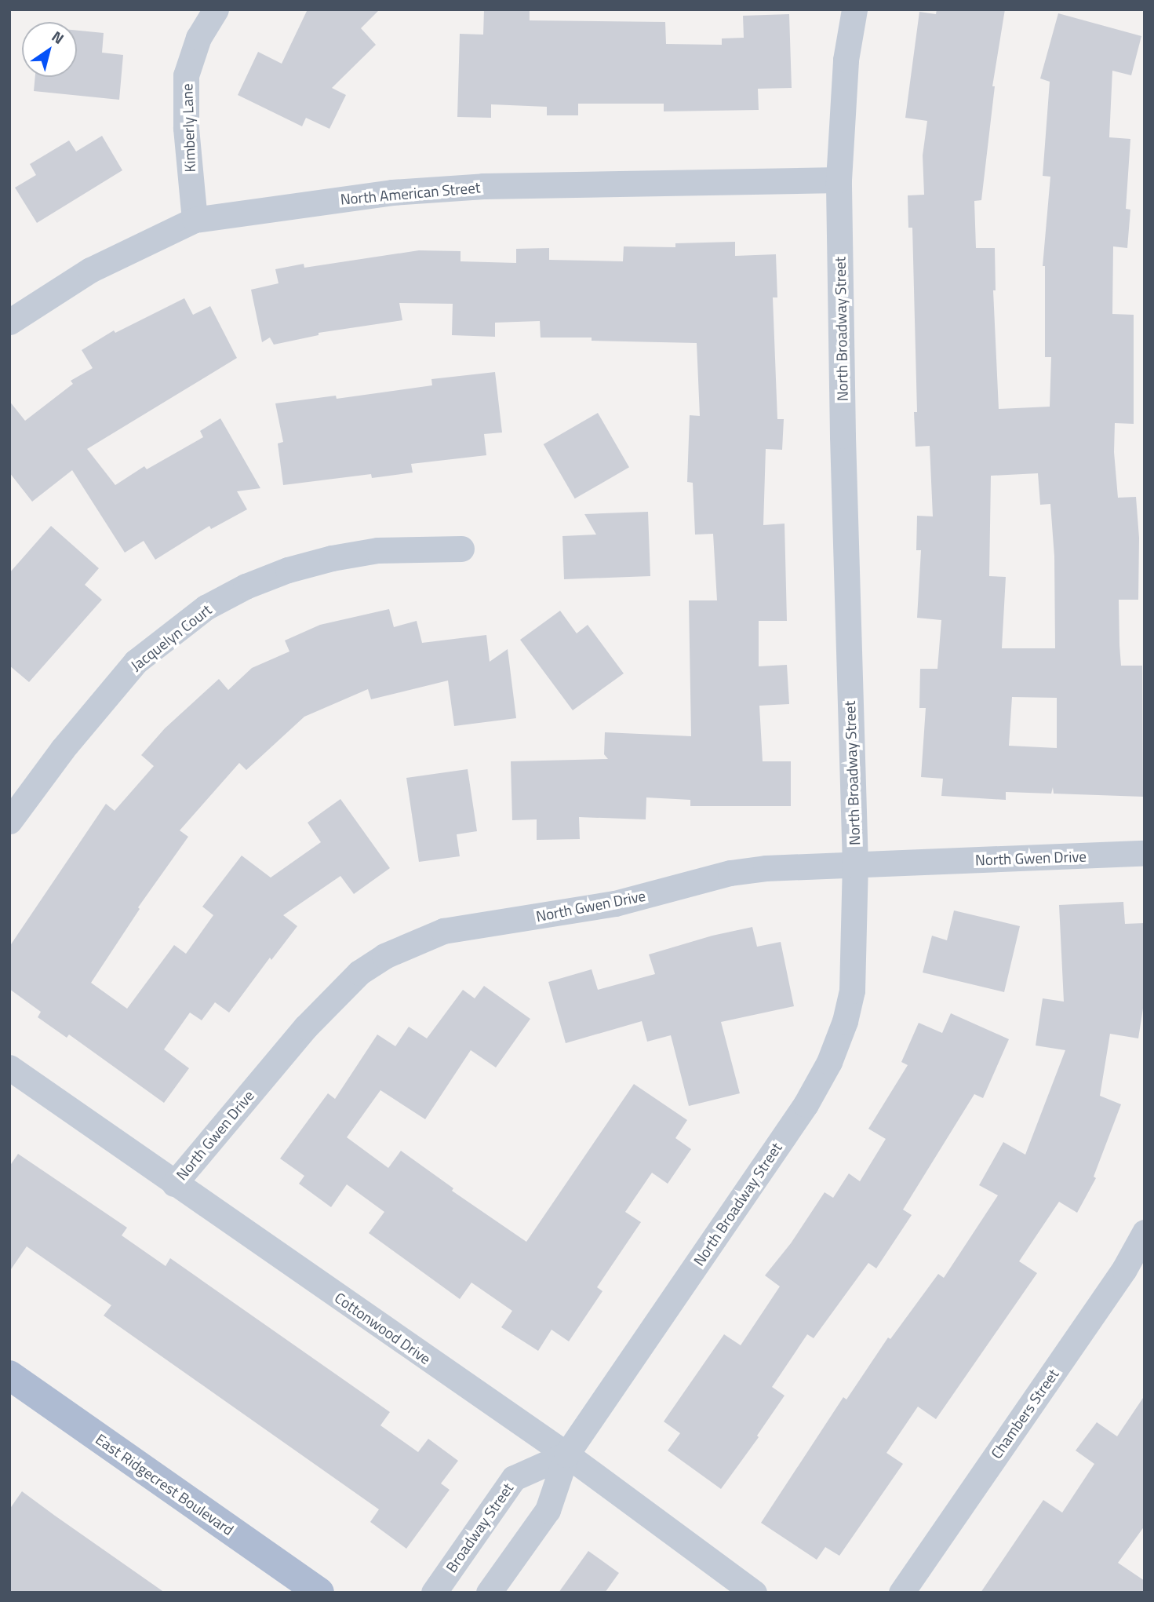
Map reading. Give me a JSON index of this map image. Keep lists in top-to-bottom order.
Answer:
{
  "streets": {
    "main road": ["East Ridgecrest Boulevard"],
    "street": [
      "Kimberly Lane",
      "North American Street",
      "North Broadway Street",
      "Jacquelyn Court",
      "North Gwen Drive",
      "Cottonwood Drive",
      "Chambers Street",
      "Broadway Street"
    ]
  },
  "crossings": [
    ["Kimberly Lane", "North American Street"],
    ["North American Street", "North Broadway Street"],
    ["North Broadway Street", "North Gwen Drive"],
    ["North Broadway Street", "Cottonwood Drive"],
    ["North Broadway Street", "Broadway Street"],
    ["North Gwen Drive", "Cottonwood Drive"],
    ["Cottonwood Drive", "Broadway Street"]
  ],
  "north": "top right"
}
